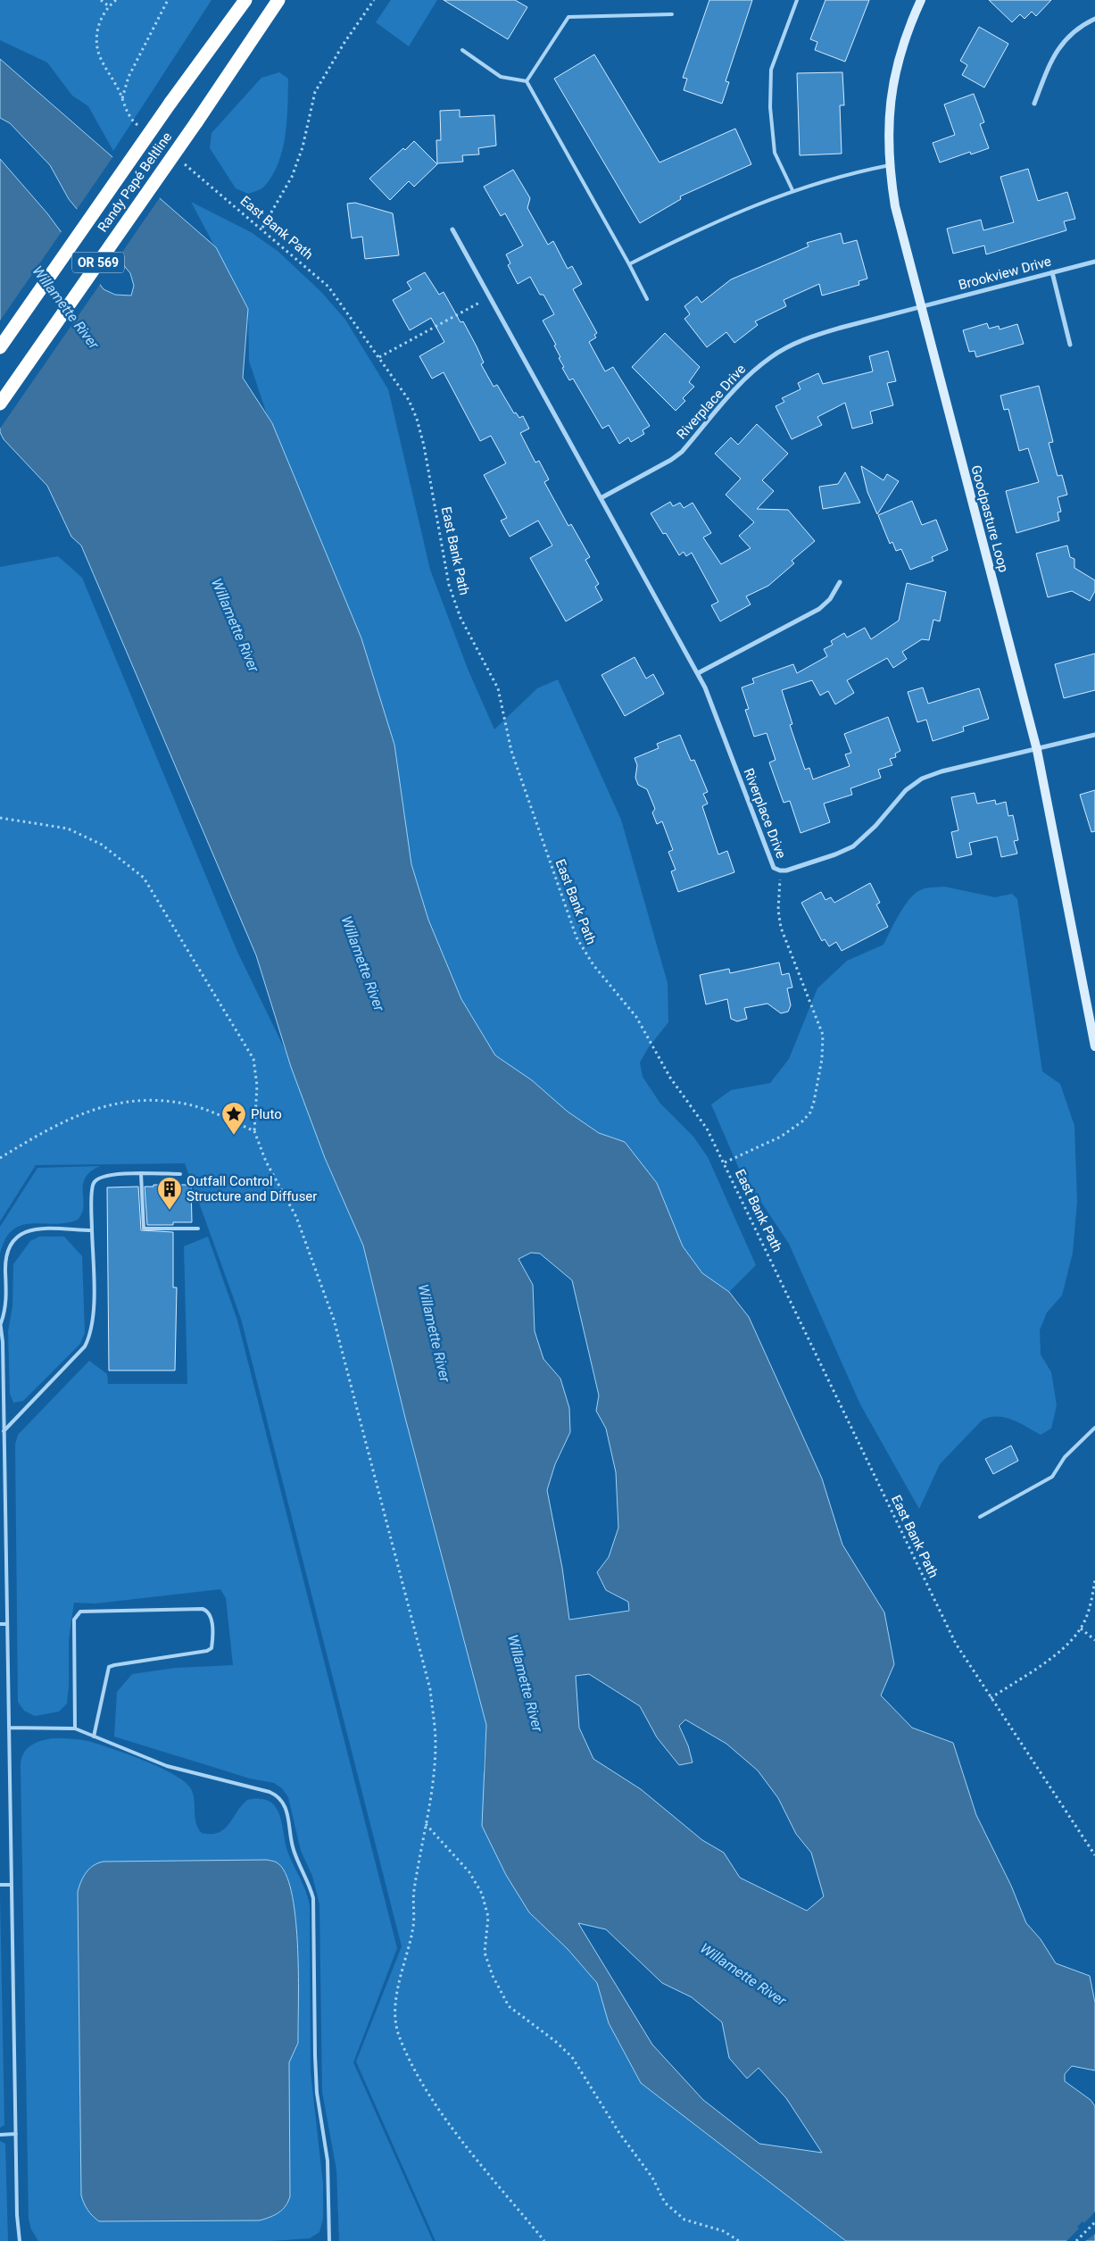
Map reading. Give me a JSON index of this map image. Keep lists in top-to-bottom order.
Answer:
{
  "streets": {
    "highway": ["Randy Papé Beltline", "OR 569"],
    "street": ["Brookview Drive", "Riverplace Drive", "Goodpasture Loop"],
    "path": ["East Bank Path"]
  },
  "crossings": [
    ["Brookview Drive", "Riverplace Drive"],
    ["Brookview Drive", "Goodpasture Loop"],
    ["Riverplace Drive", "Goodpasture Loop"]
  ],
  "water": ["Willamette River"],
  "places": {
    "place": ["Pluto"],
    "building": ["Outfall Control Structure and Diffuser"]
  }
}
